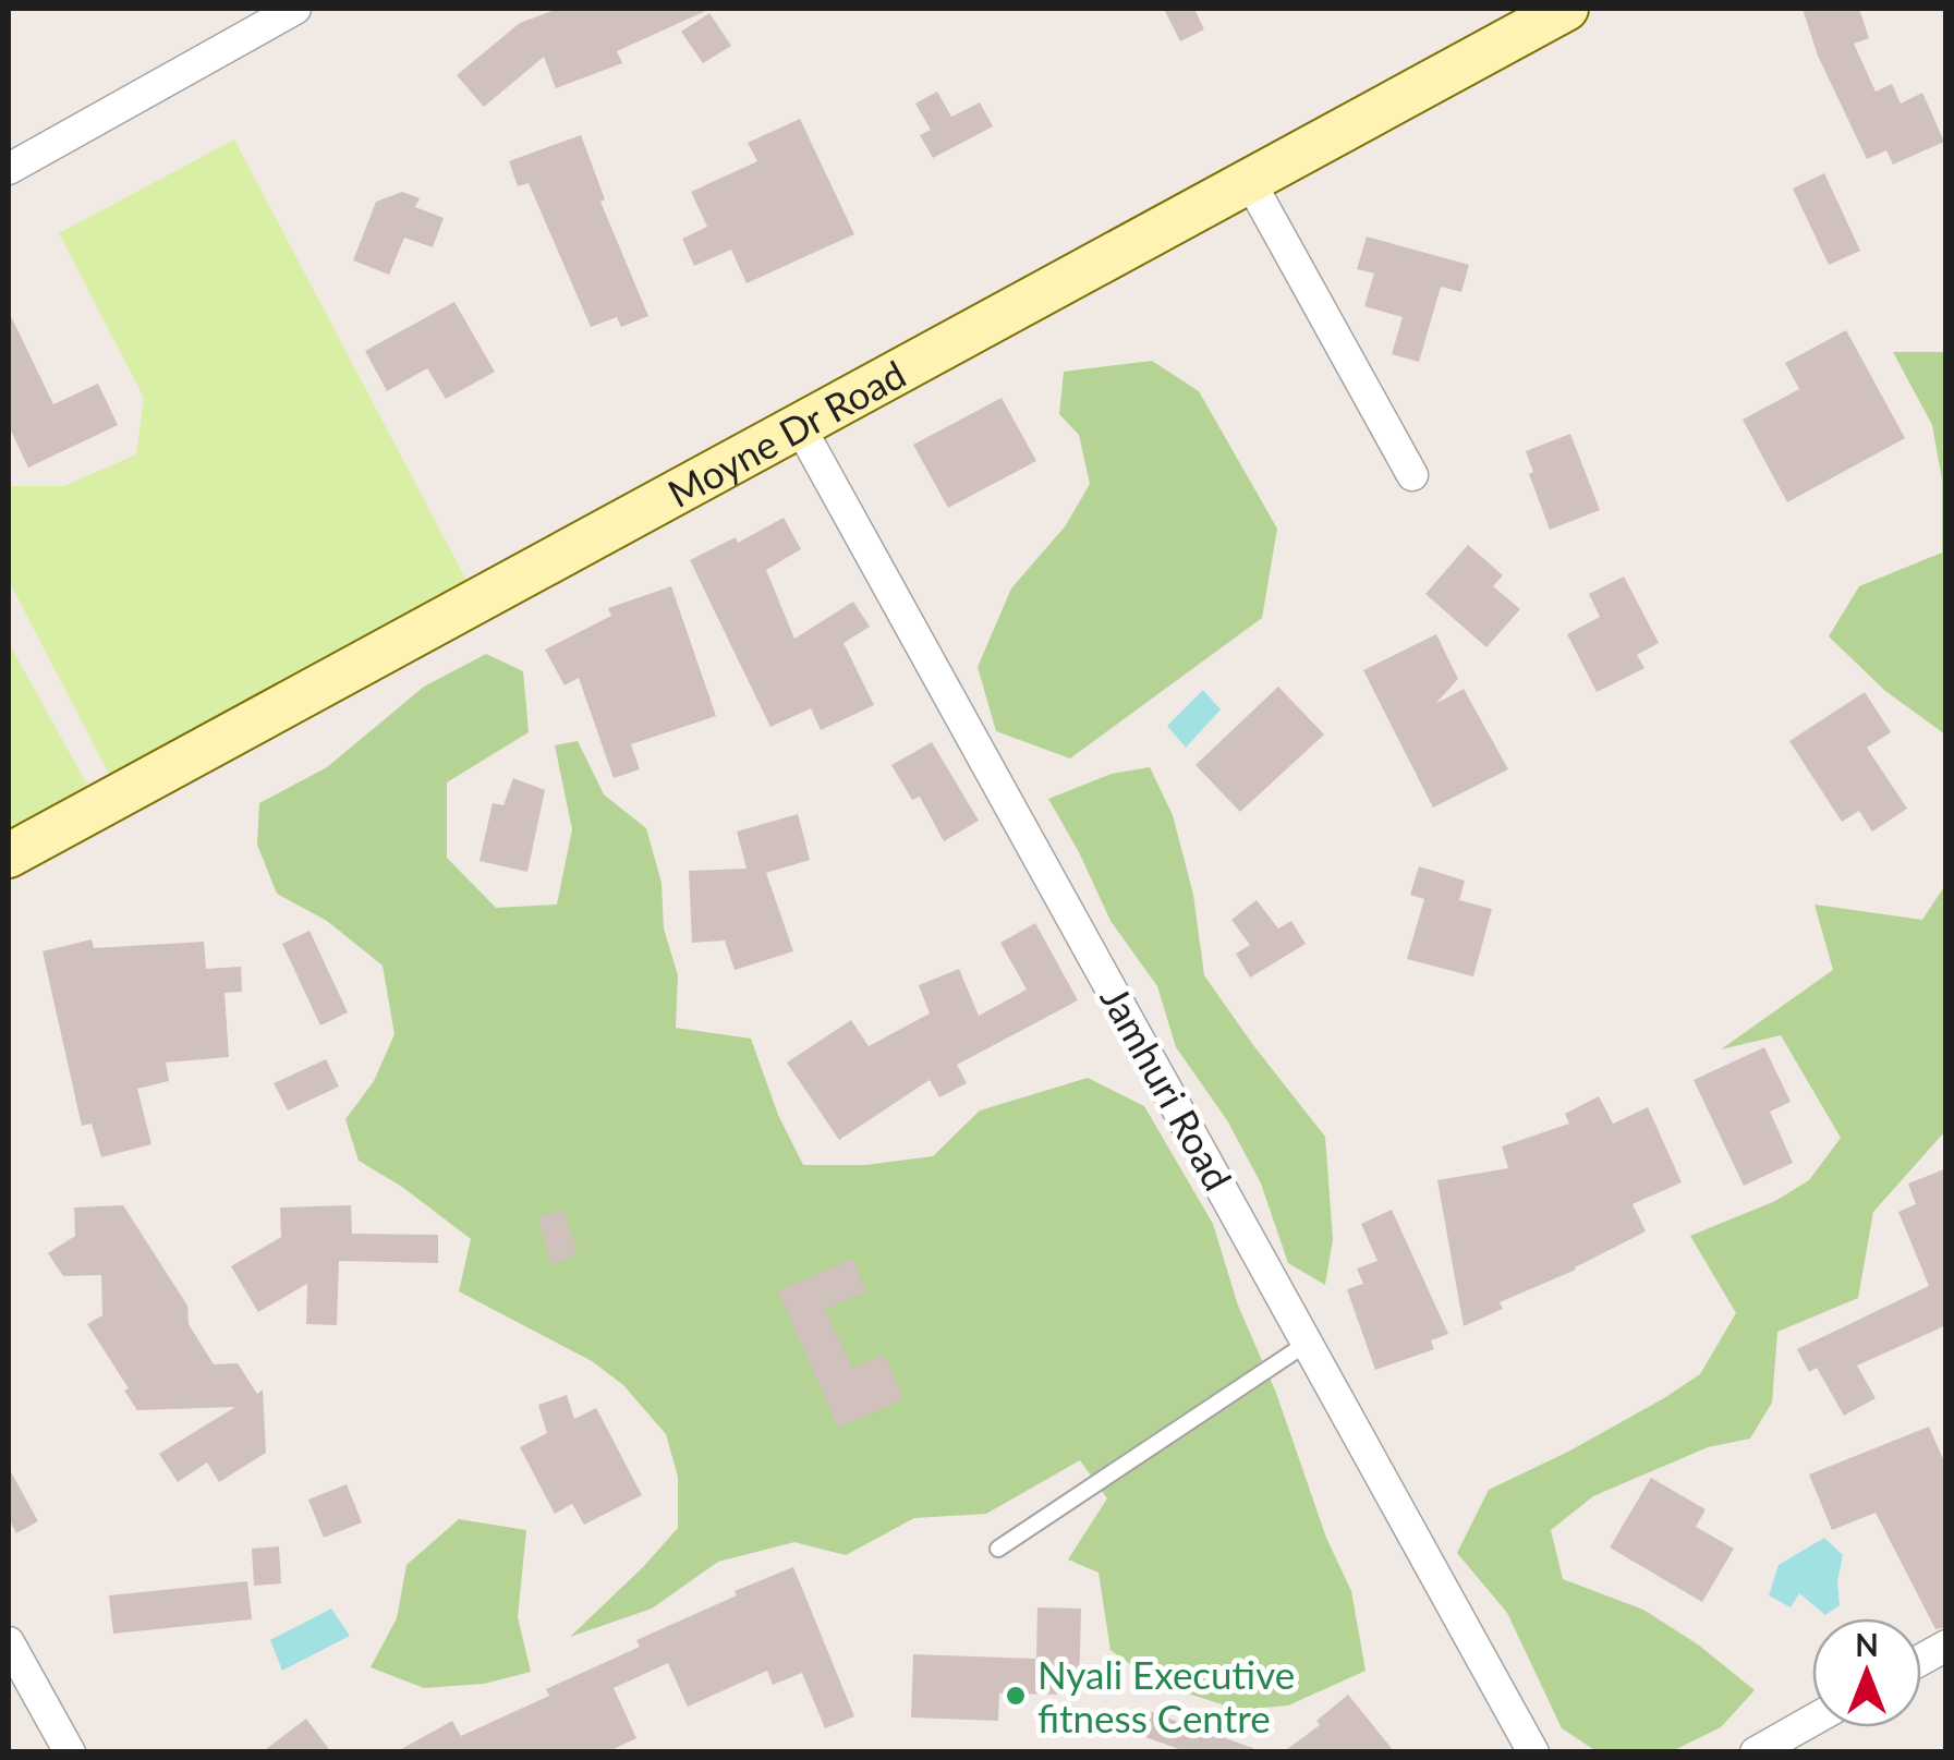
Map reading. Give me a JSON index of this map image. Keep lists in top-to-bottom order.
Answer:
{
  "streets": {
    "main road": ["Moyne Dr Road"],
    "street": ["Jamhuri Road"]
  },
  "crossings": [
    ["Moyne Dr Road", "Jamhuri Road"]
  ],
  "places": ["Nyali Executive fitness Centre"],
  "north": "top"
}
